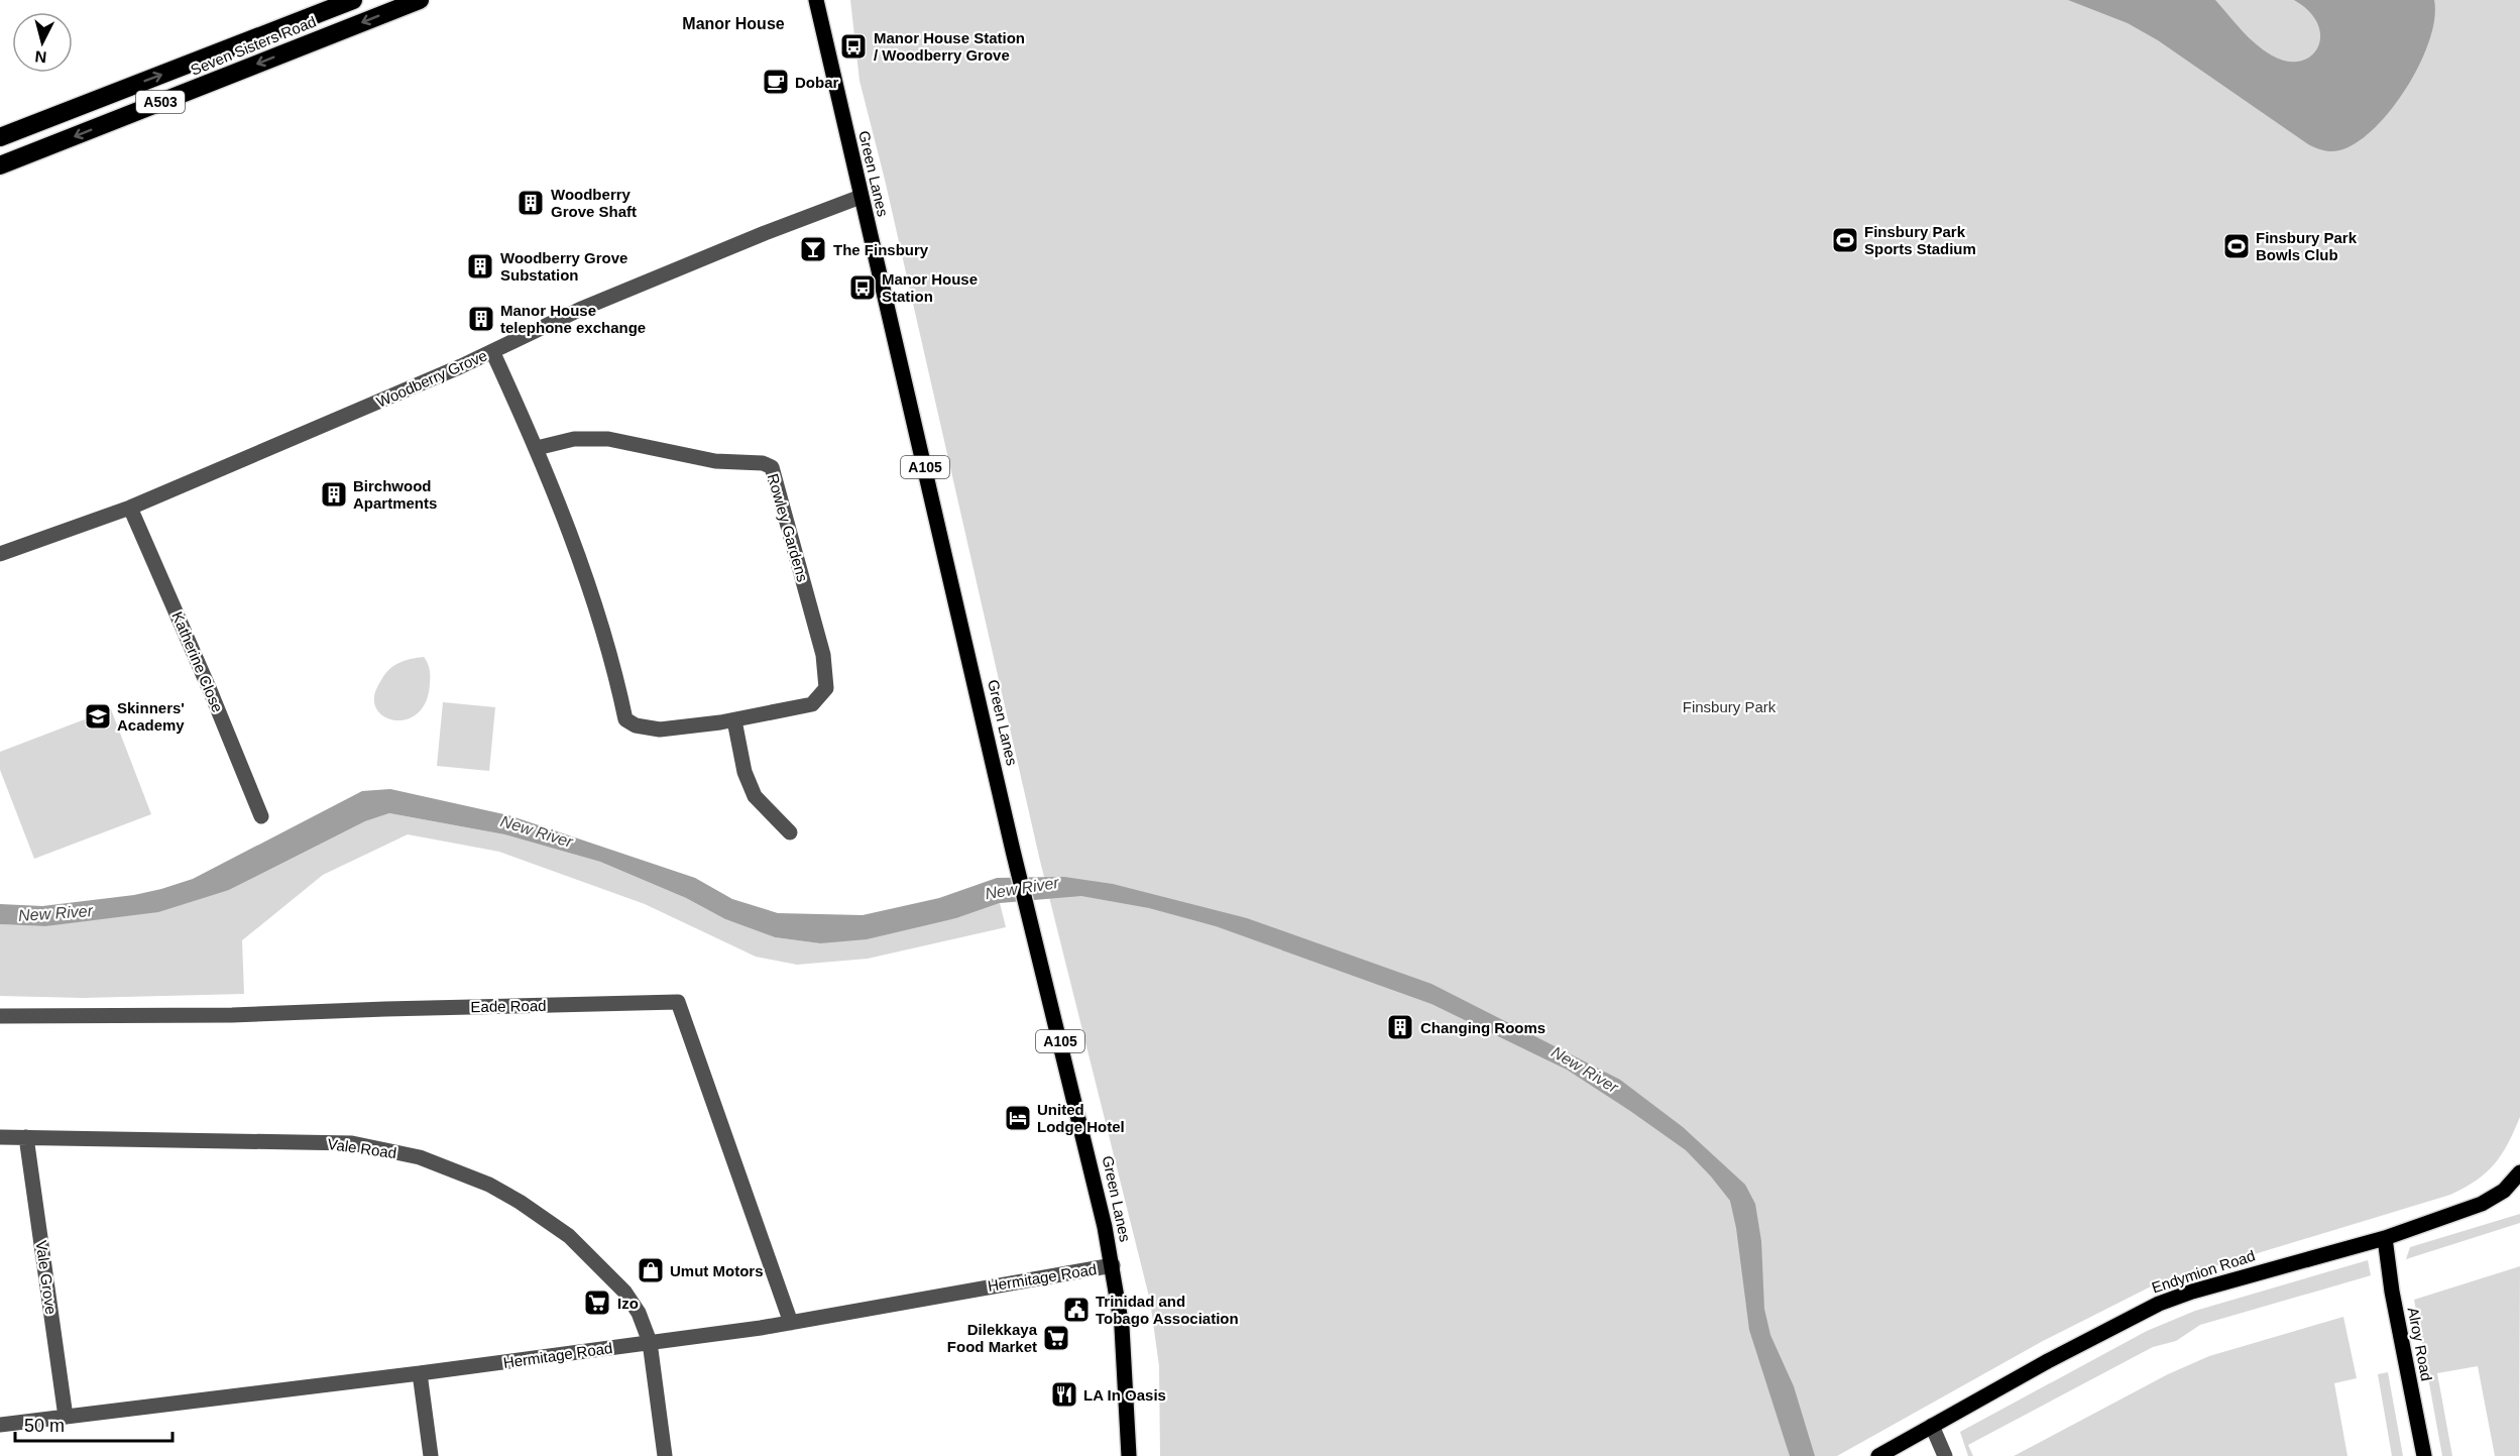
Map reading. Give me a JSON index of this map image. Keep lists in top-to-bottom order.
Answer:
{
  "streets": {
    "highway": ["Seven Sisters Road", "A503"],
    "main road": [
      "Green Lanes",
      "A105",
      "Endymion Road",
      "Alroy Road"
    ],
    "street": [
      "Woodberry Grove",
      "Rowley Gardens",
      "Katherine Close",
      "Eade Road",
      "Vale Road",
      "Vale Grove",
      "Hermitage Road"
    ]
  },
  "crossings": [
    ["Green Lanes", "Woodberry Grove"],
    ["Green Lanes", "Hermitage Road"],
    ["Woodberry Grove", "Rowley Gardens"],
    ["Woodberry Grove", "Katherine Close"],
    ["Eade Road", "Hermitage Road"],
    ["Vale Road", "Vale Grove"],
    ["Vale Road", "Hermitage Road"],
    ["Endymion Road", "Alroy Road"],
    ["Vale Grove", "Hermitage Road"]
  ],
  "districts": ["Manor House"],
  "water": ["New River"],
  "parks": ["Finsbury Park"],
  "places": {
    "bus stop": ["Manor House Station / Woodberry Grove", "Manor House Station"],
    "cafe": ["Dobar"],
    "building": [
      "Woodberry Grove Shaft",
      "Woodberry Grove Substation",
      "Manor House telephone exchange",
      "Birchwood Apartments",
      "Changing Rooms"
    ],
    "sports": ["Finsbury Park Sports Stadium", "Finsbury Park Bowls Club"],
    "bar": ["The Finsbury"],
    "school or university": ["Skinners' Academy"],
    "hotel": ["United Lodge Hotel"],
    "shop": ["Umut Motors"],
    "supermarket": ["Izo", "Dilekkaya Food Market"],
    "public building": ["Trinidad and Tobago Association"],
    "restaurant": ["LA In Oasis"]
  },
  "scale_bar": "50 m",
  "north": "bottom"
}
